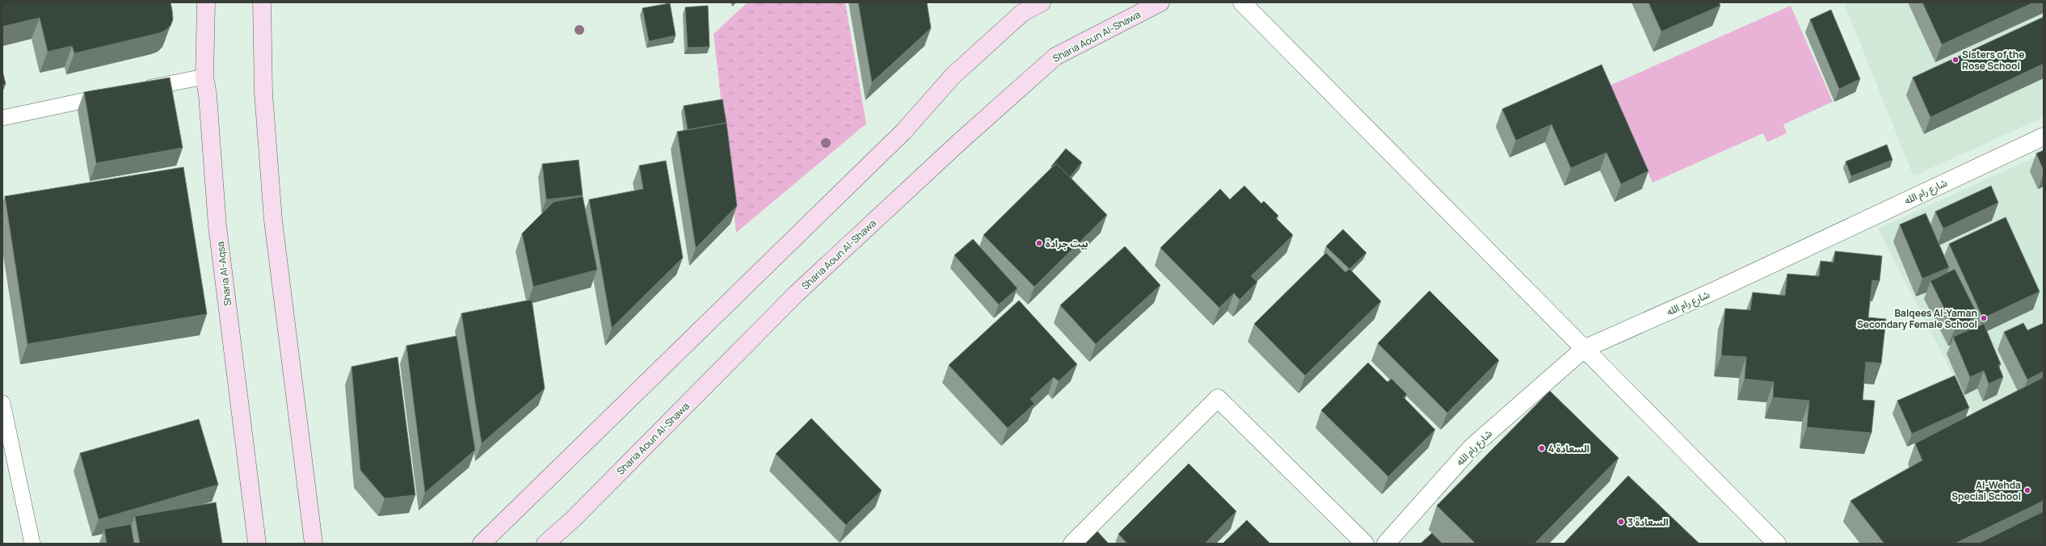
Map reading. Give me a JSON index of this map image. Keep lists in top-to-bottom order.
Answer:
{
  "streets": {
    "main road": ["Sharia Aoun Al-Shawa", "Sharia Al-Aqsa"],
    "street": ["شارع رام الله"]
  },
  "places": [
    "Sisters of the Rose School",
    "بيت جرادة",
    "Balqees Al-Yaman Secondary Female School",
    "السعادة 4",
    "Al-Wehda Special School",
    "السعادة 3"
  ]
}
